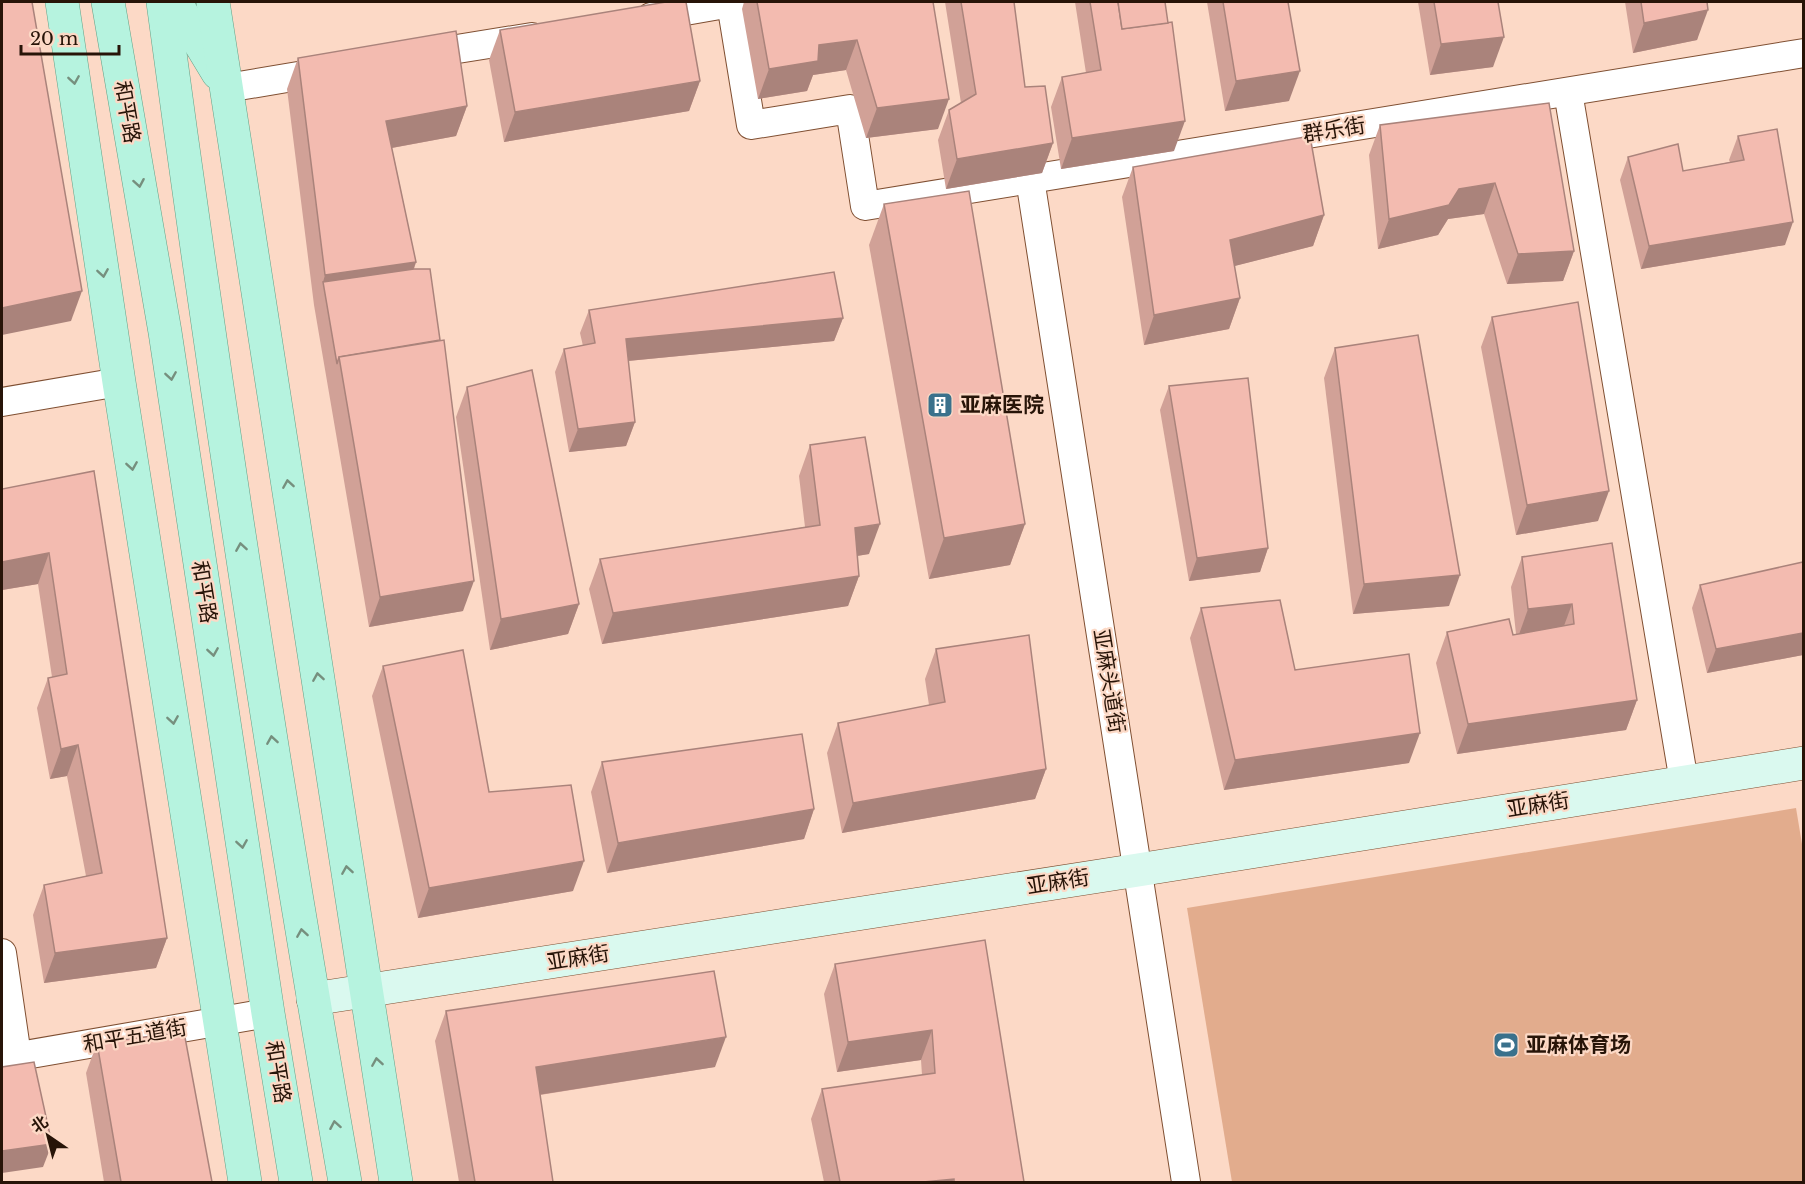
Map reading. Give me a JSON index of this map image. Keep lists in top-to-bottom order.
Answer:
{
  "streets": {
    "main road": ["和平路"],
    "street": [
      "群乐街",
      "亚麻头道街",
      "亚麻街",
      "和平五道街"
    ]
  },
  "crossings": [
    ["和平路", "亚麻街"],
    ["和平路", "和平五道街"],
    ["群乐街", "亚麻头道街"],
    ["亚麻头道街", "亚麻街"]
  ],
  "places": {
    "building": ["亚麻医院"],
    "sports": ["亚麻体育场"]
  },
  "scale_bar": "20 m",
  "north": "top left"
}
